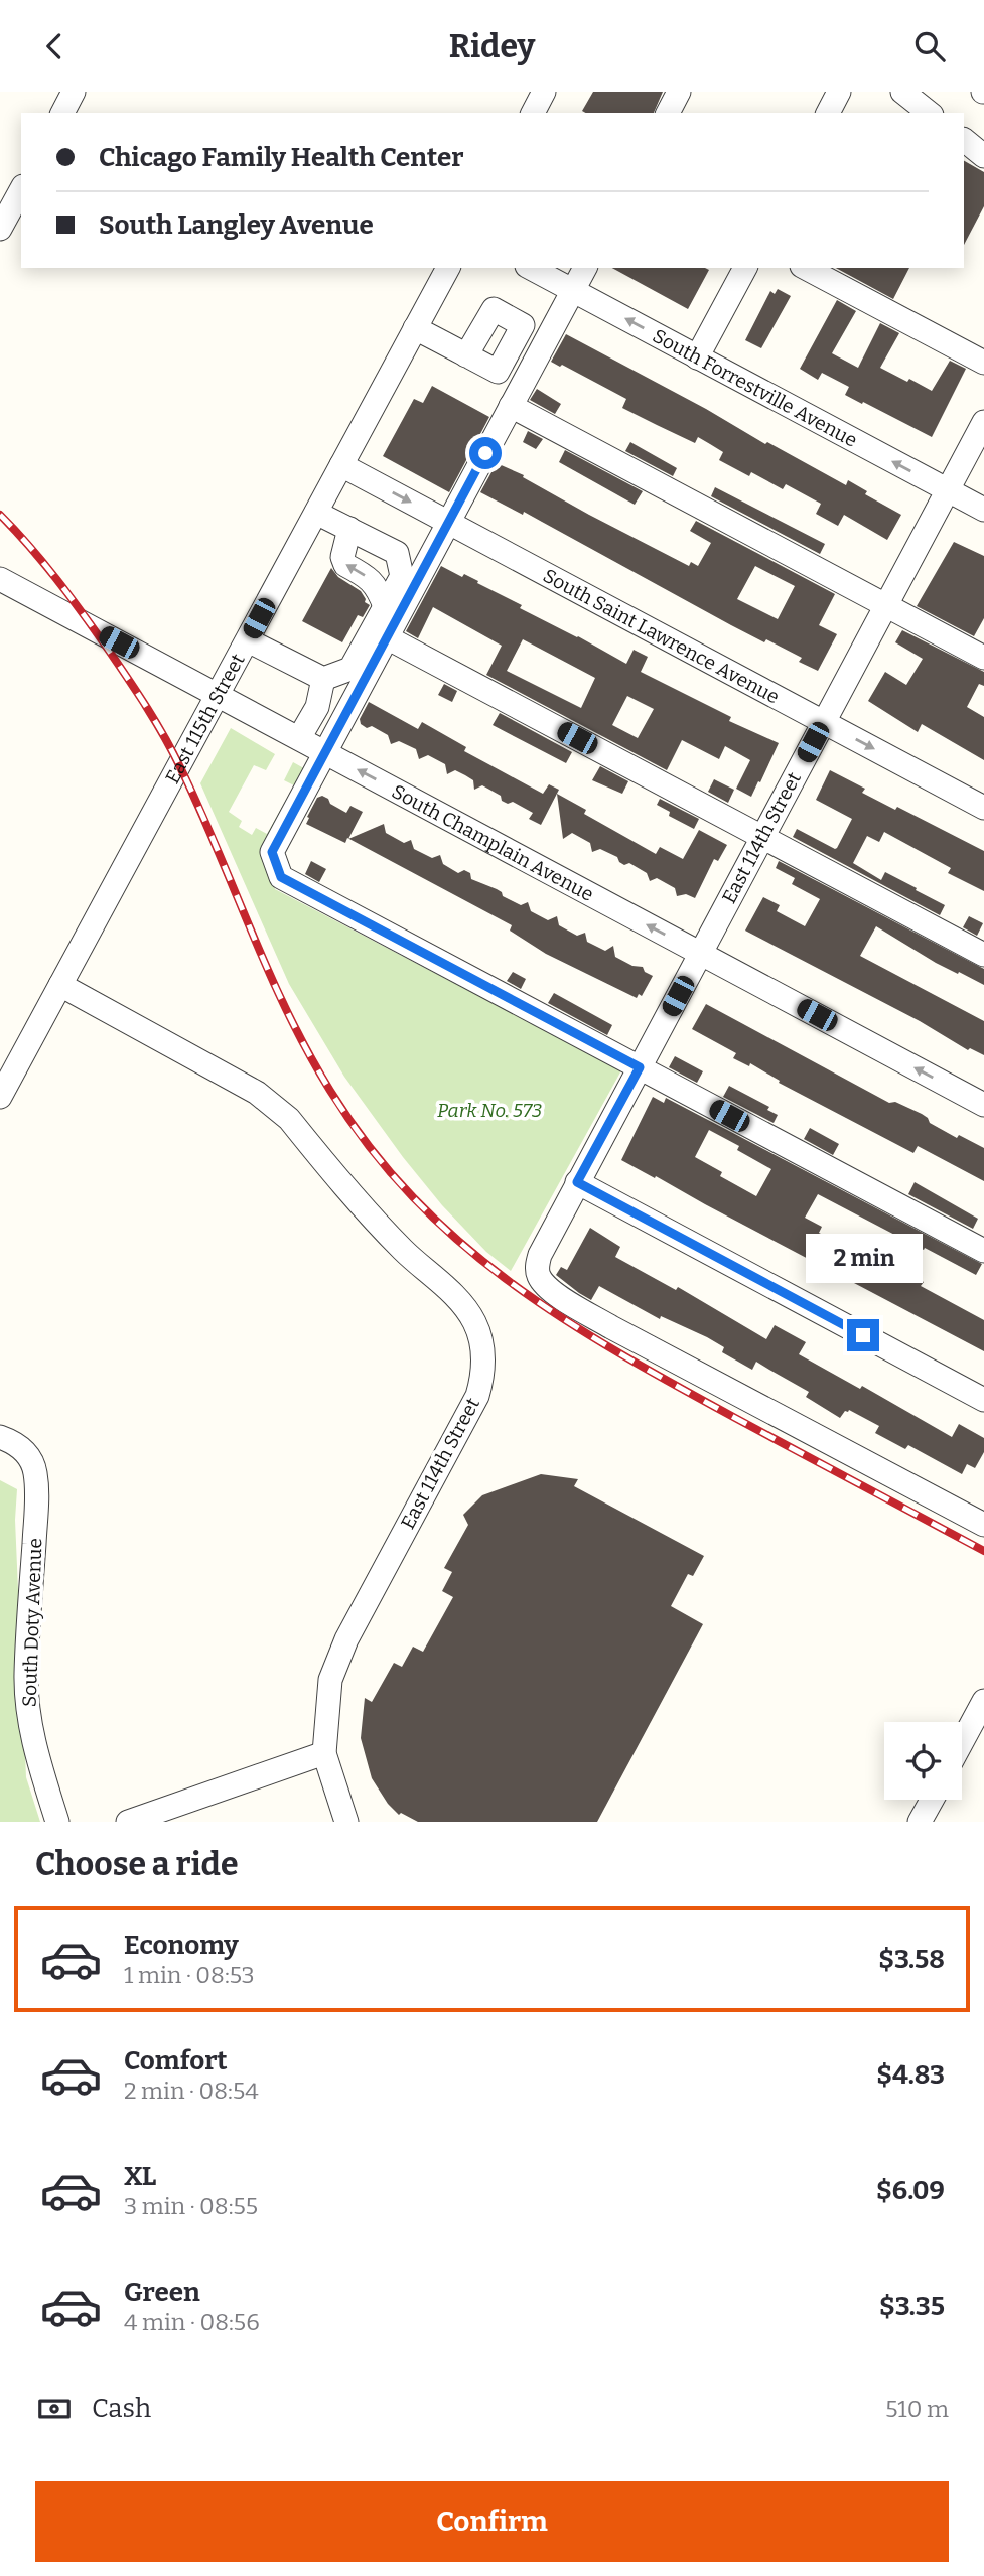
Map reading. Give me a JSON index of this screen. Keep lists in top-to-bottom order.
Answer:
{
  "streets": {
    "street": [
      "South Forrestville Avenue",
      "South Saint Lawrence Avenue",
      "East 115th Street",
      "East 114th Street",
      "South Champlain Avenue",
      "South Doty Avenue"
    ]
  },
  "crossings": [
    ["South Forrestville Avenue", "East 114th Street"],
    ["South Saint Lawrence Avenue", "East 115th Street"],
    ["South Saint Lawrence Avenue", "East 114th Street"],
    ["East 115th Street", "East 114th Street"],
    ["East 115th Street", "South Champlain Avenue"],
    ["East 114th Street", "South Champlain Avenue"]
  ],
  "parks": ["Park No. 573"],
  "page": {
    "header": "Ridey",
    "banner": ["Chicago Family Health Center", "South Langley Avenue"],
    "bubble": "2 min",
    "heading": "Choose a ride",
    "list": [
      {
        "name": "Economy",
        "note": "1 min · 08:53",
        "value": "$3.58"
      },
      {
        "name": "Comfort",
        "note": "2 min · 08:54",
        "value": "$4.83"
      },
      {
        "name": "XL",
        "note": "3 min · 08:55",
        "value": "$6.09"
      },
      {
        "name": "Green",
        "note": "4 min · 08:56",
        "value": "$3.35"
      }
    ],
    "pay": ["Cash", "510 m"],
    "buttons": "Confirm"
  }
}
